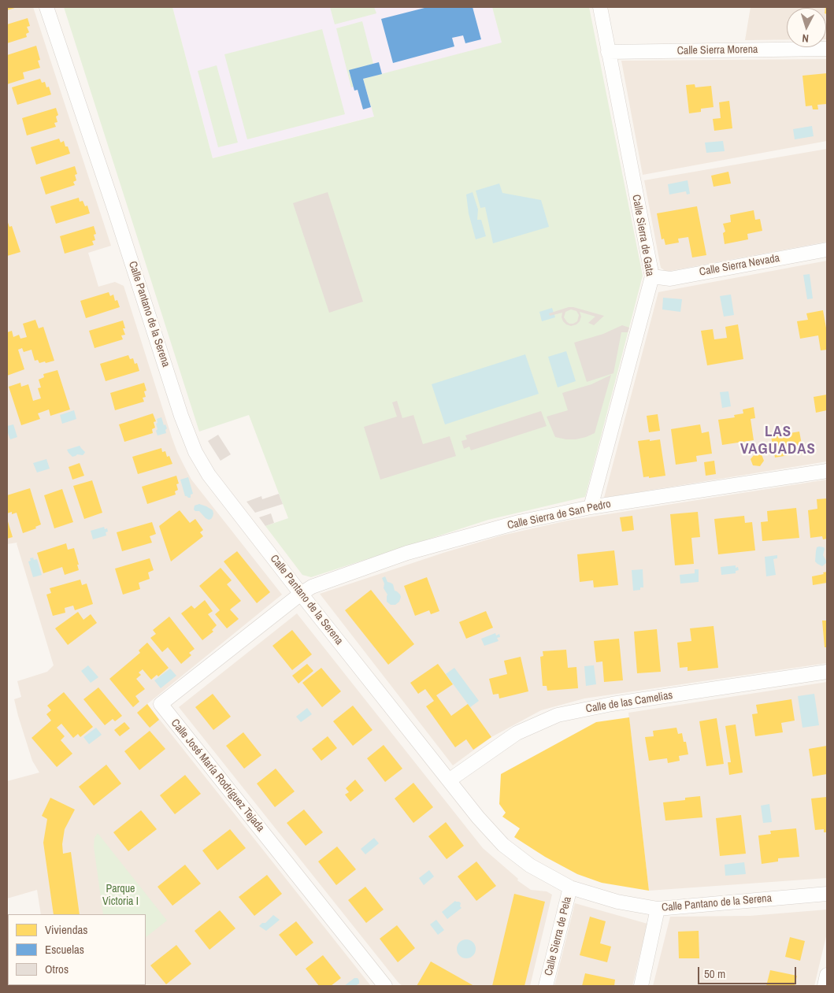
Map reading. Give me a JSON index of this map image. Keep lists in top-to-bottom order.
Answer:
{
  "streets": {
    "street": [
      "Calle Sierra Morena",
      "Calle Sierra de Gata",
      "Calle Sierra Nevada",
      "Calle Pantano de la Serena",
      "Calle Sierra de San Pedro",
      "Calle de las Camelias",
      "Calle José María Rodríguez Tejada",
      "Calle Sierra de Pela"
    ]
  },
  "crossings": [
    ["Calle Sierra Morena", "Calle Sierra de Gata"],
    ["Calle Sierra de Gata", "Calle Sierra Nevada"],
    ["Calle Sierra de Gata", "Calle Sierra de San Pedro"],
    ["Calle Pantano de la Serena", "Calle Sierra de San Pedro"],
    ["Calle Pantano de la Serena", "Calle de las Camelias"],
    ["Calle Pantano de la Serena", "Calle José María Rodríguez Tejada"],
    ["Calle Pantano de la Serena", "Calle Sierra de Pela"],
    ["Calle Sierra de San Pedro", "Calle José María Rodríguez Tejada"]
  ],
  "districts": ["LAS VAGUADAS"],
  "parks": ["Parque Victoria I"],
  "legend": ["Viviendas", "Escuelas", "Otros"],
  "scale_bar": "50 m",
  "north": "bottom"
}
